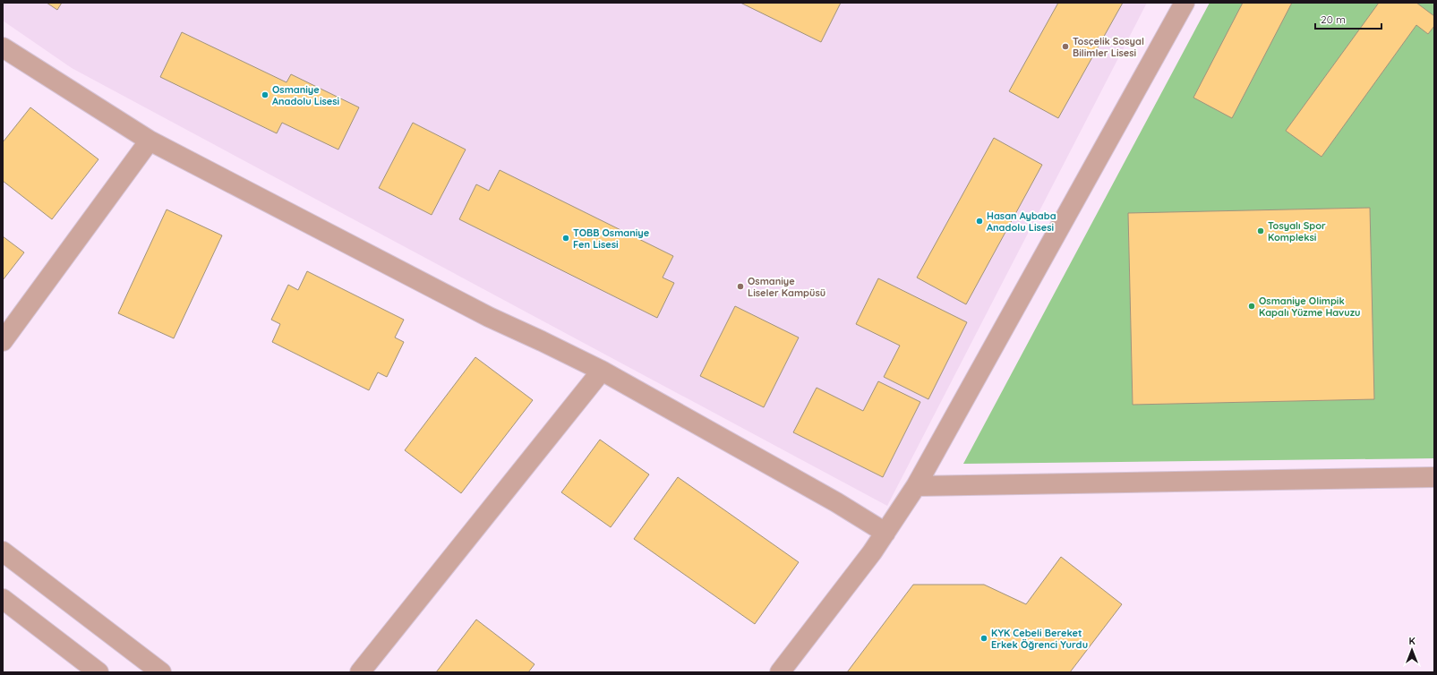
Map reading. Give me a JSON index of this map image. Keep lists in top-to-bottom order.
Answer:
{
  "places": [
    "Tosçelik Sosyal Bilimler Lisesi",
    "Osmaniye Anadolu Lisesi",
    "Hasan Aybaba Anadolu Lisesi",
    "Tosyalı Spor Kompleksi",
    "TOBB Osmaniye Fen Lisesi",
    "Osmaniye Liseler Kampüsü",
    "Osmaniye Olimpik Kapalı Yüzme Havuzu",
    "KYK Cebeli Bereket Erkek Öğrenci Yurdu"
  ],
  "scale_bar": "20 m",
  "north": "top"
}
